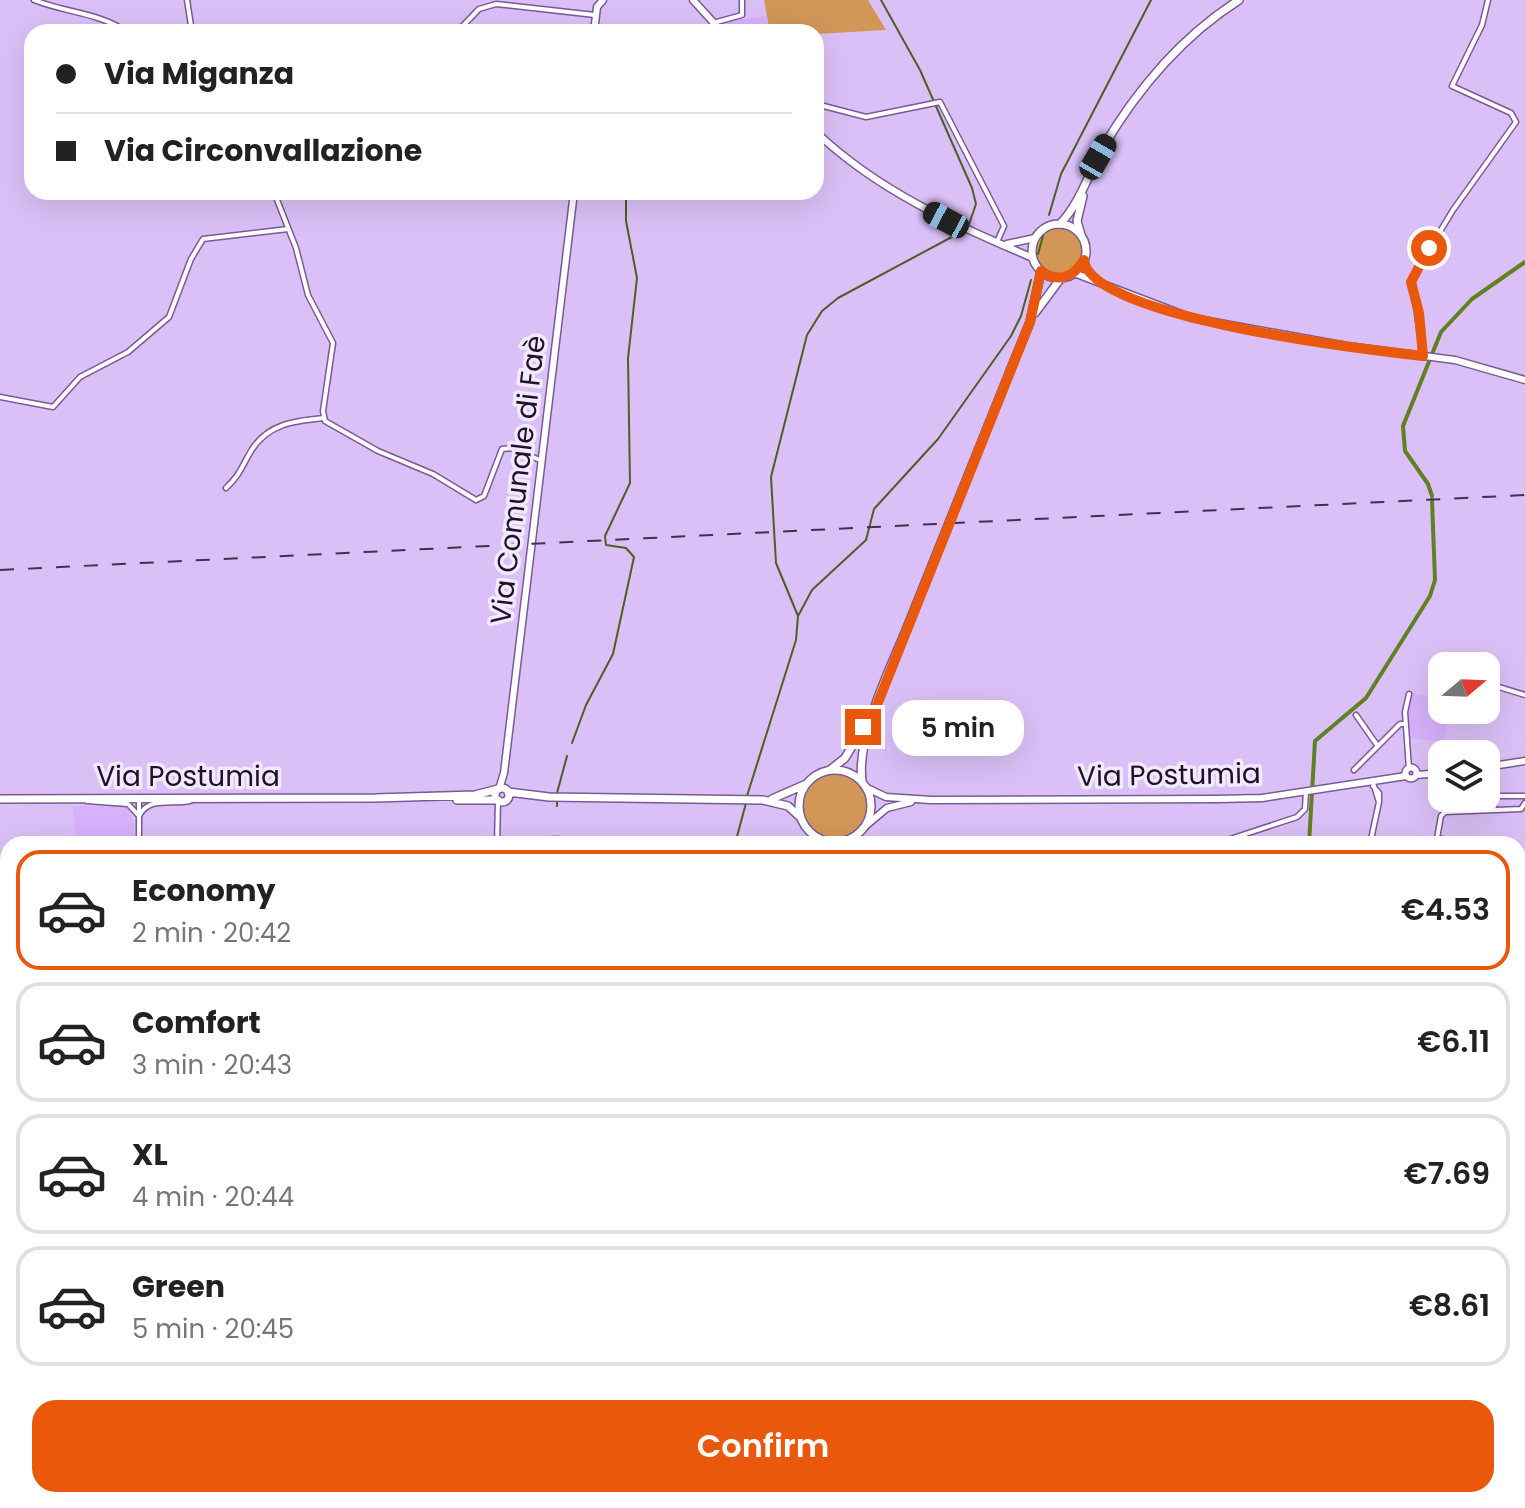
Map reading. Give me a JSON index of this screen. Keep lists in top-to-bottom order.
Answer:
{
  "streets": {
    "main road": ["Via Postumia"],
    "street": ["Via Comunale di Faè"]
  },
  "crossings": [
    ["Via Comunale di Faè", "Via Postumia"]
  ],
  "north": "right",
  "page": {
    "banner": ["Via Miganza", "Via Circonvallazione"],
    "bubble": "5 min",
    "list": [
      {
        "name": "Economy",
        "note": "2 min · 20:42",
        "value": "€4.53"
      },
      {
        "name": "Comfort",
        "note": "3 min · 20:43",
        "value": "€6.11"
      },
      {
        "name": "XL",
        "note": "4 min · 20:44",
        "value": "€7.69"
      },
      {
        "name": "Green",
        "note": "5 min · 20:45",
        "value": "€8.61"
      }
    ],
    "buttons": "Confirm"
  }
}
